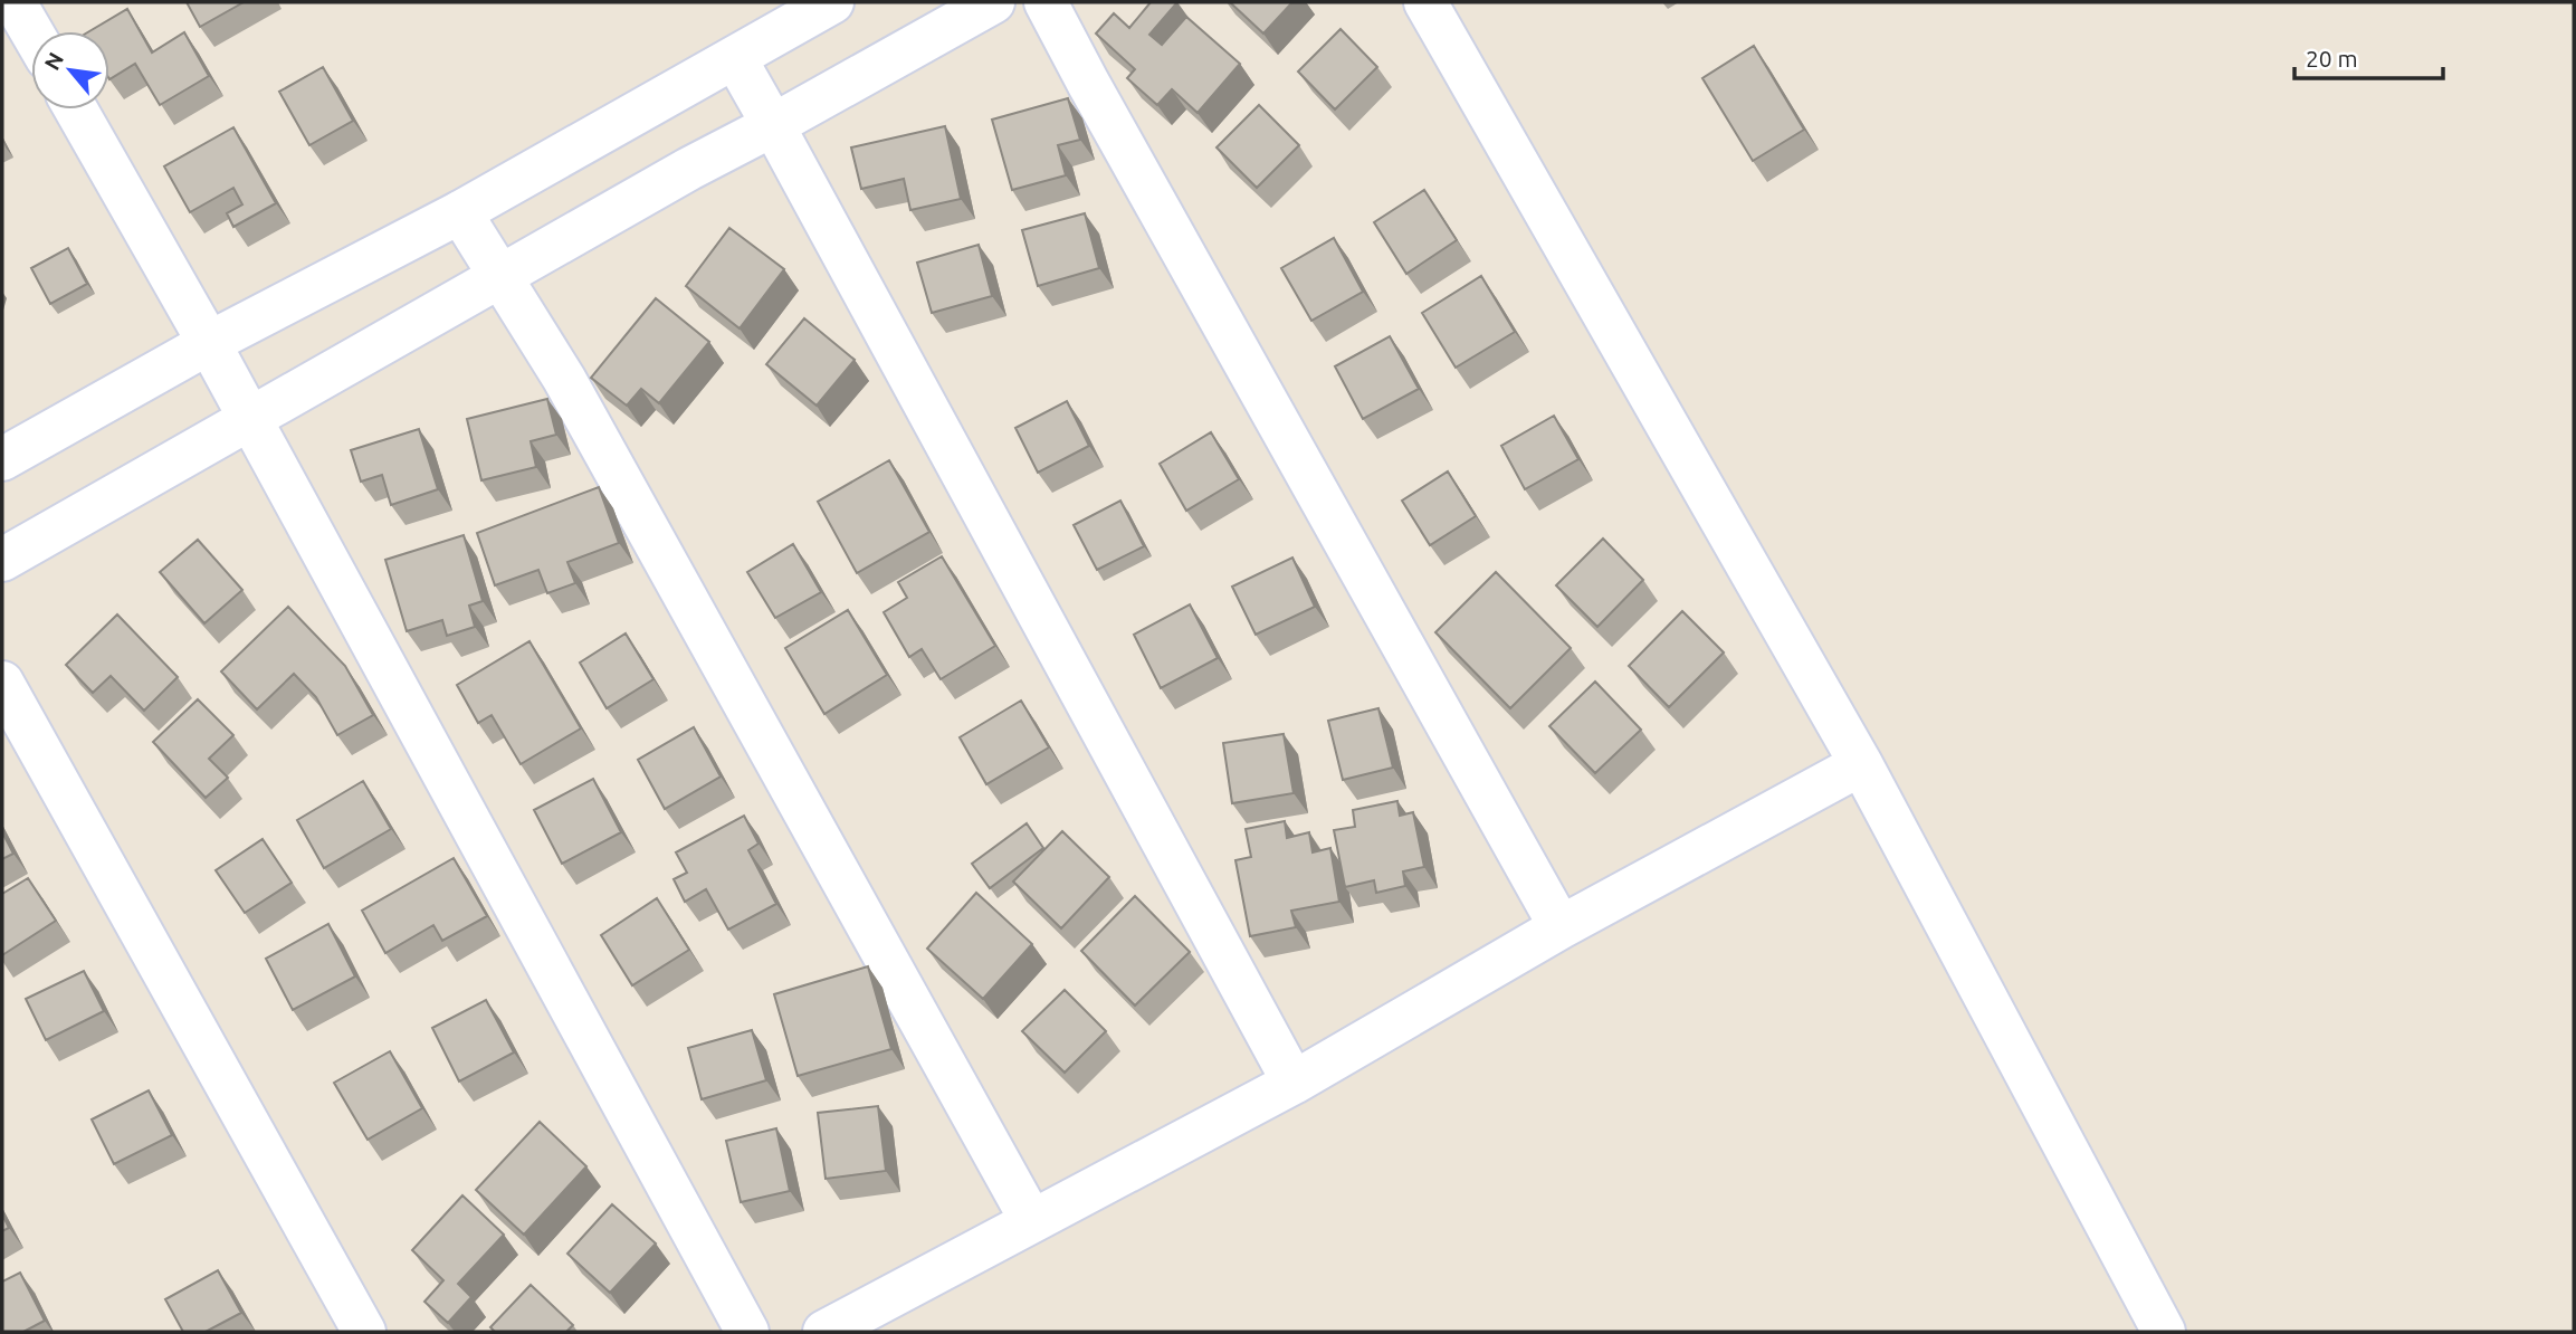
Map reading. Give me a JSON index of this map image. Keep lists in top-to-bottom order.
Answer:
{
  "scale_bar": "20 m",
  "north": "top left"
}
